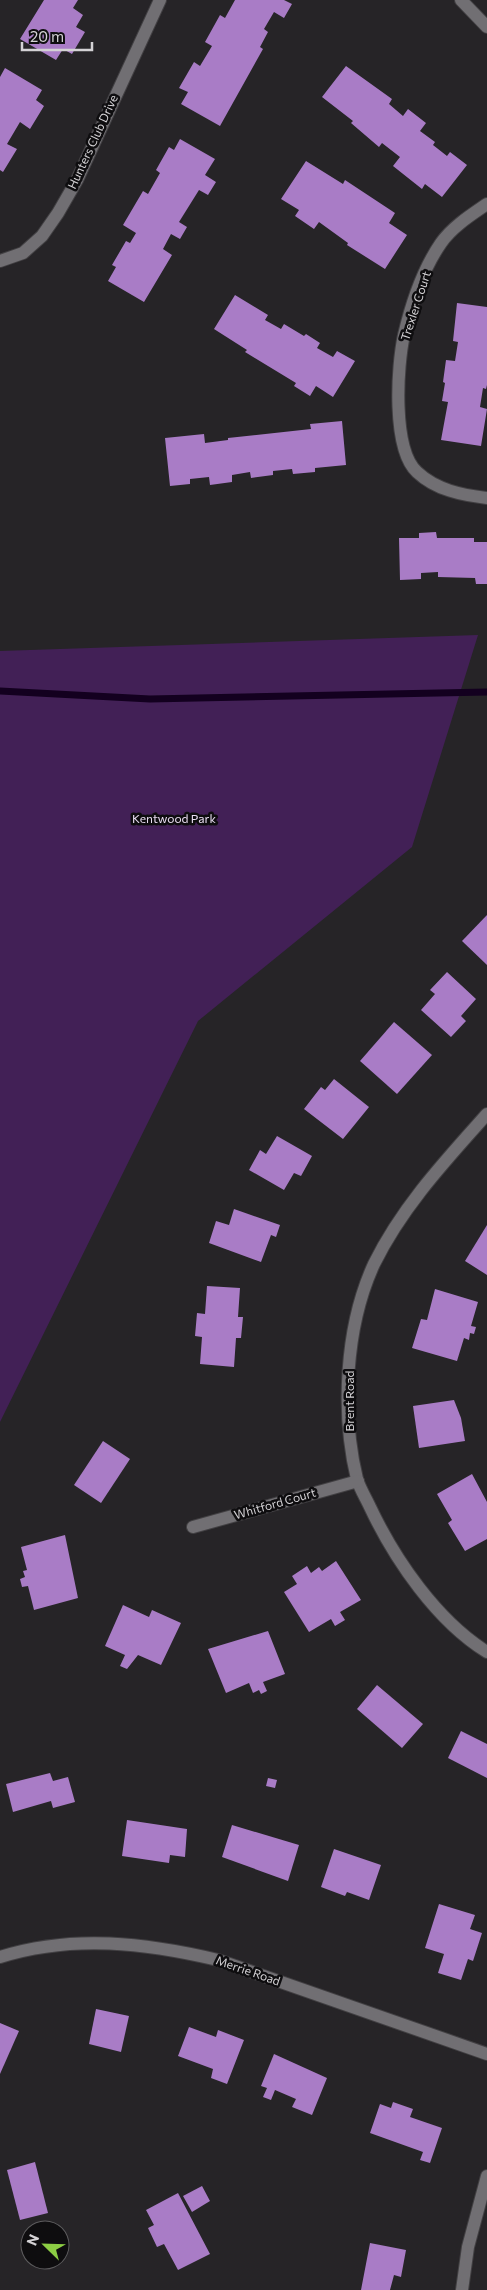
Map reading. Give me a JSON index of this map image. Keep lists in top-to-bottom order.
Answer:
{
  "streets": {
    "street": [
      "Hunters Club Drive",
      "Trexler Court",
      "Brent Road",
      "Whitford Court",
      "Merrie Road"
    ]
  },
  "crossings": [
    ["Brent Road", "Whitford Court"]
  ],
  "parks": ["Kentwood Park"],
  "scale_bar": "20 m",
  "north": "top left"
}
